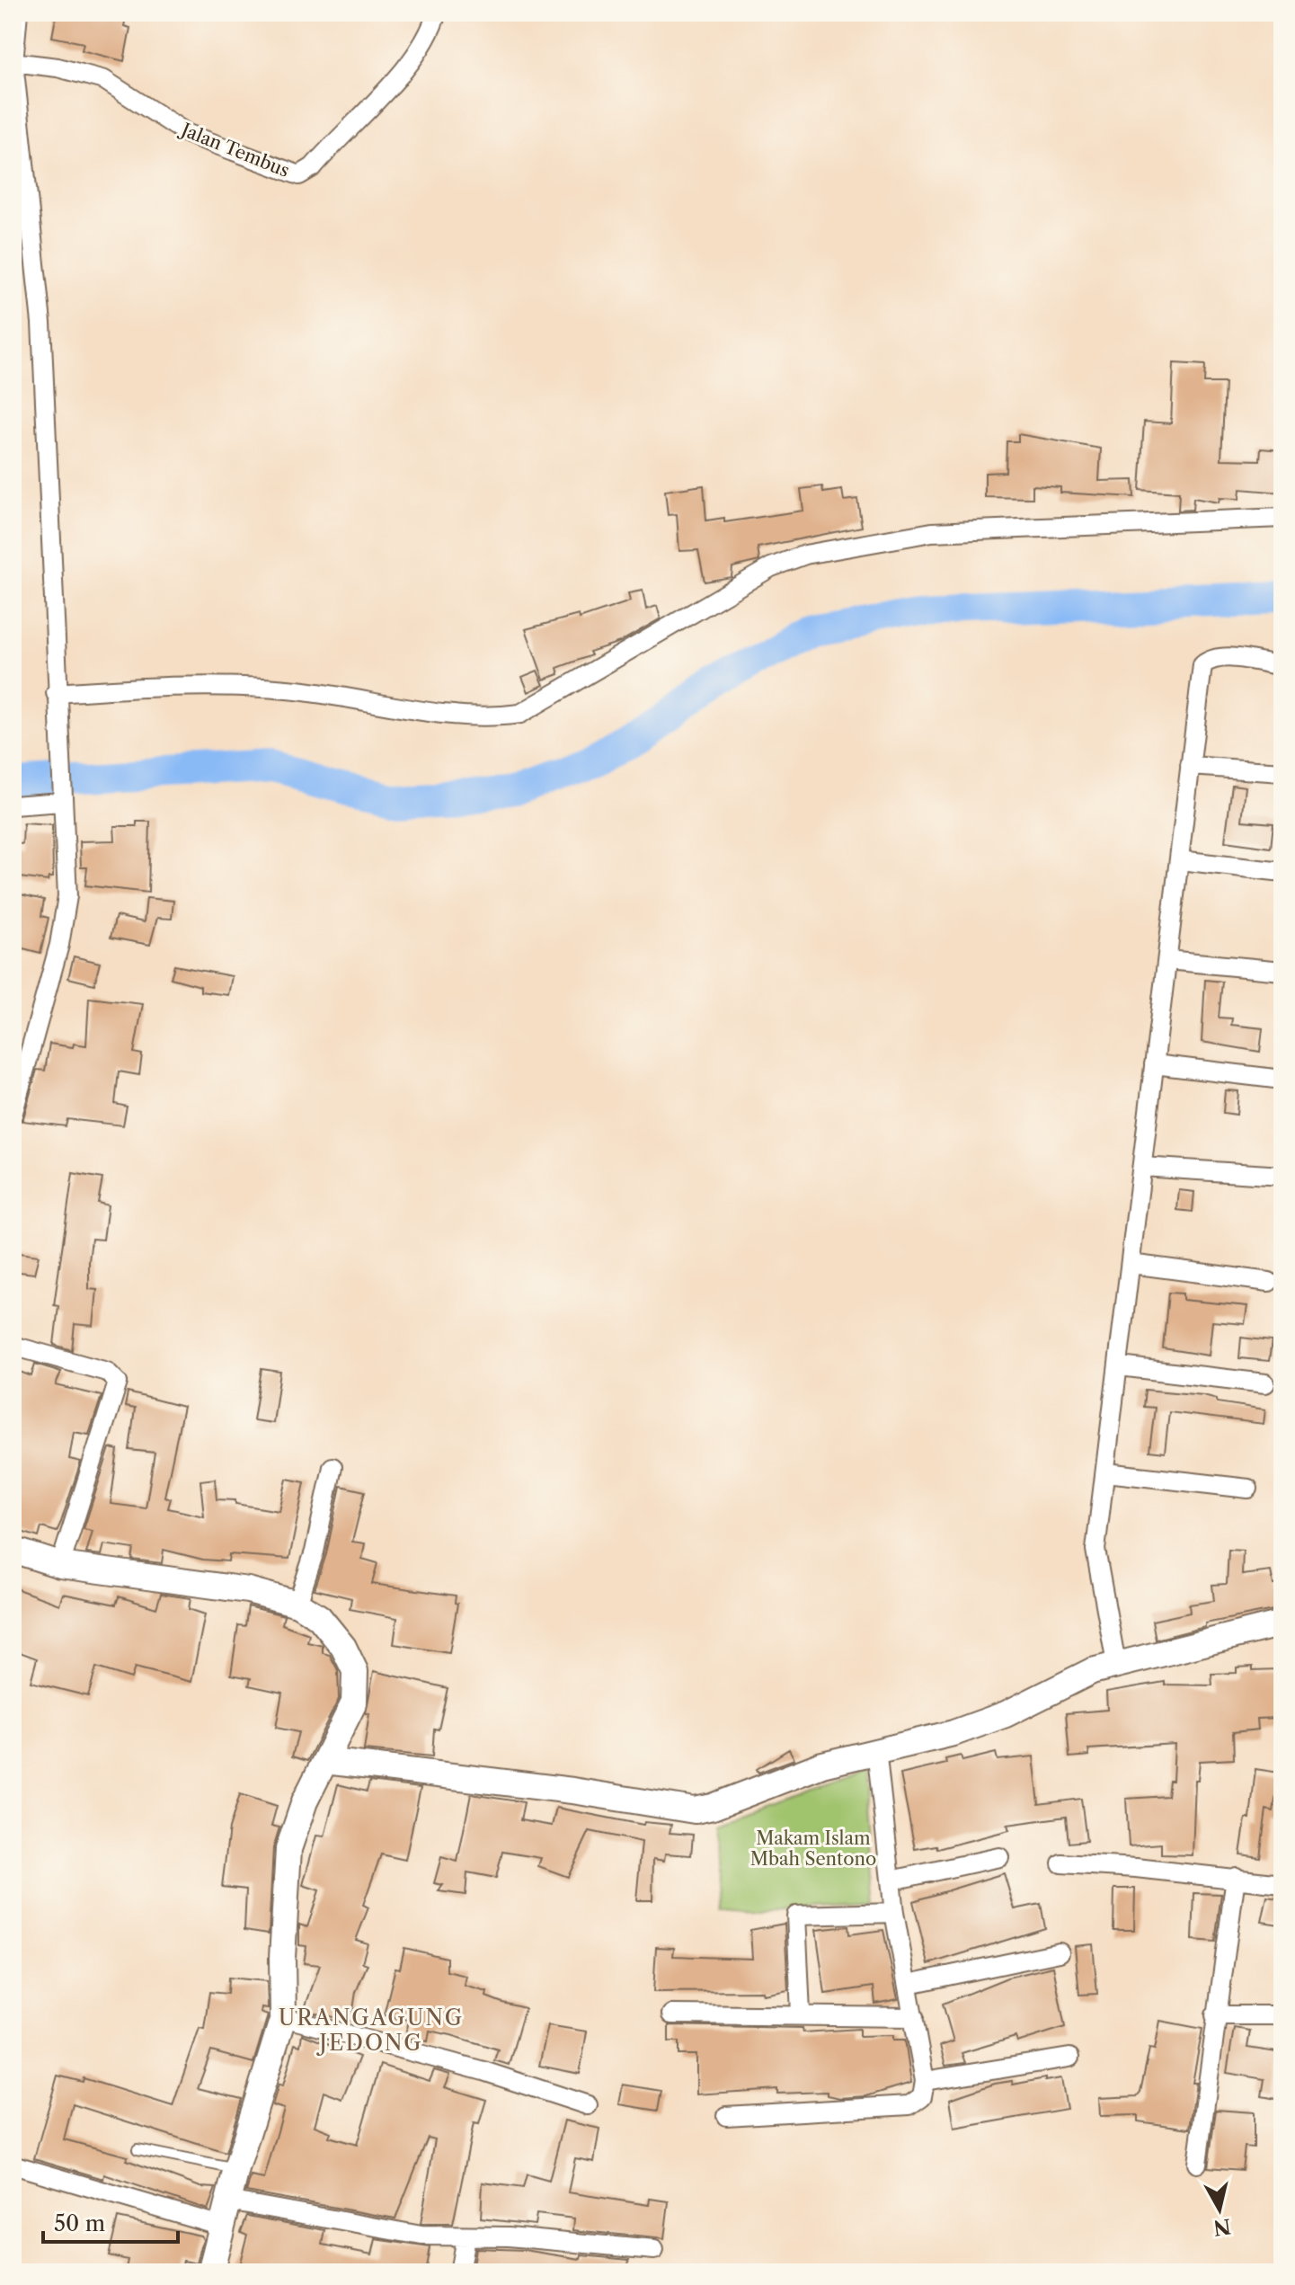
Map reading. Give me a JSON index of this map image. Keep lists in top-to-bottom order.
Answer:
{
  "streets": {
    "street": ["Jalan Tembus"]
  },
  "districts": ["URANGAGUNG JEDONG"],
  "parks": ["Makam Islam Mbah Sentono"],
  "scale_bar": "50 m",
  "north": "bottom"
}
